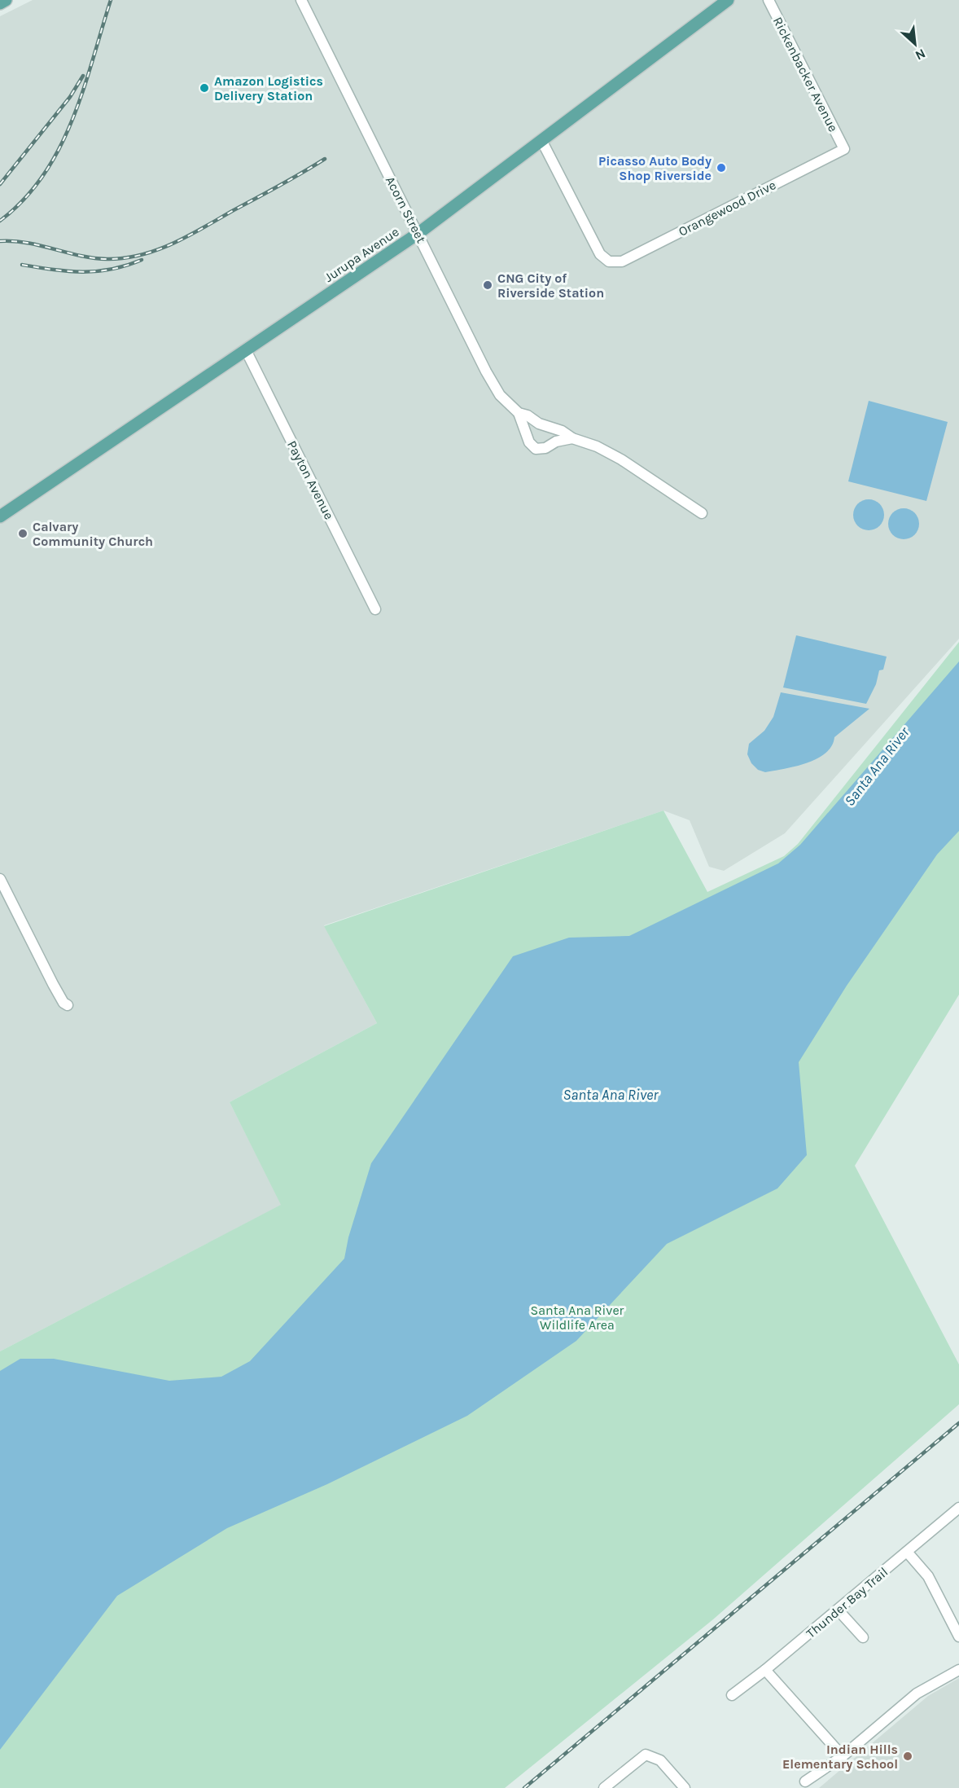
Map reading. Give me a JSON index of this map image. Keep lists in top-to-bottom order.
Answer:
{
  "streets": {
    "main road": ["Jurupa Avenue"],
    "street": [
      "Rickenbacker Avenue",
      "Orangewood Drive",
      "Acorn Street",
      "Payton Avenue",
      "Thunder Bay Trail"
    ]
  },
  "crossings": [
    ["Rickenbacker Avenue", "Orangewood Drive"],
    ["Orangewood Drive", "Jurupa Avenue"],
    ["Acorn Street", "Jurupa Avenue"],
    ["Jurupa Avenue", "Payton Avenue"]
  ],
  "water": ["Santa Ana River"],
  "parks": ["Santa Ana River Wildlife Area"],
  "places": [
    "Amazon Logistics Delivery Station",
    "Picasso Auto Body Shop Riverside",
    "CNG City of Riverside Station",
    "Calvary Community Church",
    "Indian Hills Elementary School"
  ],
  "north": "bottom right"
}
